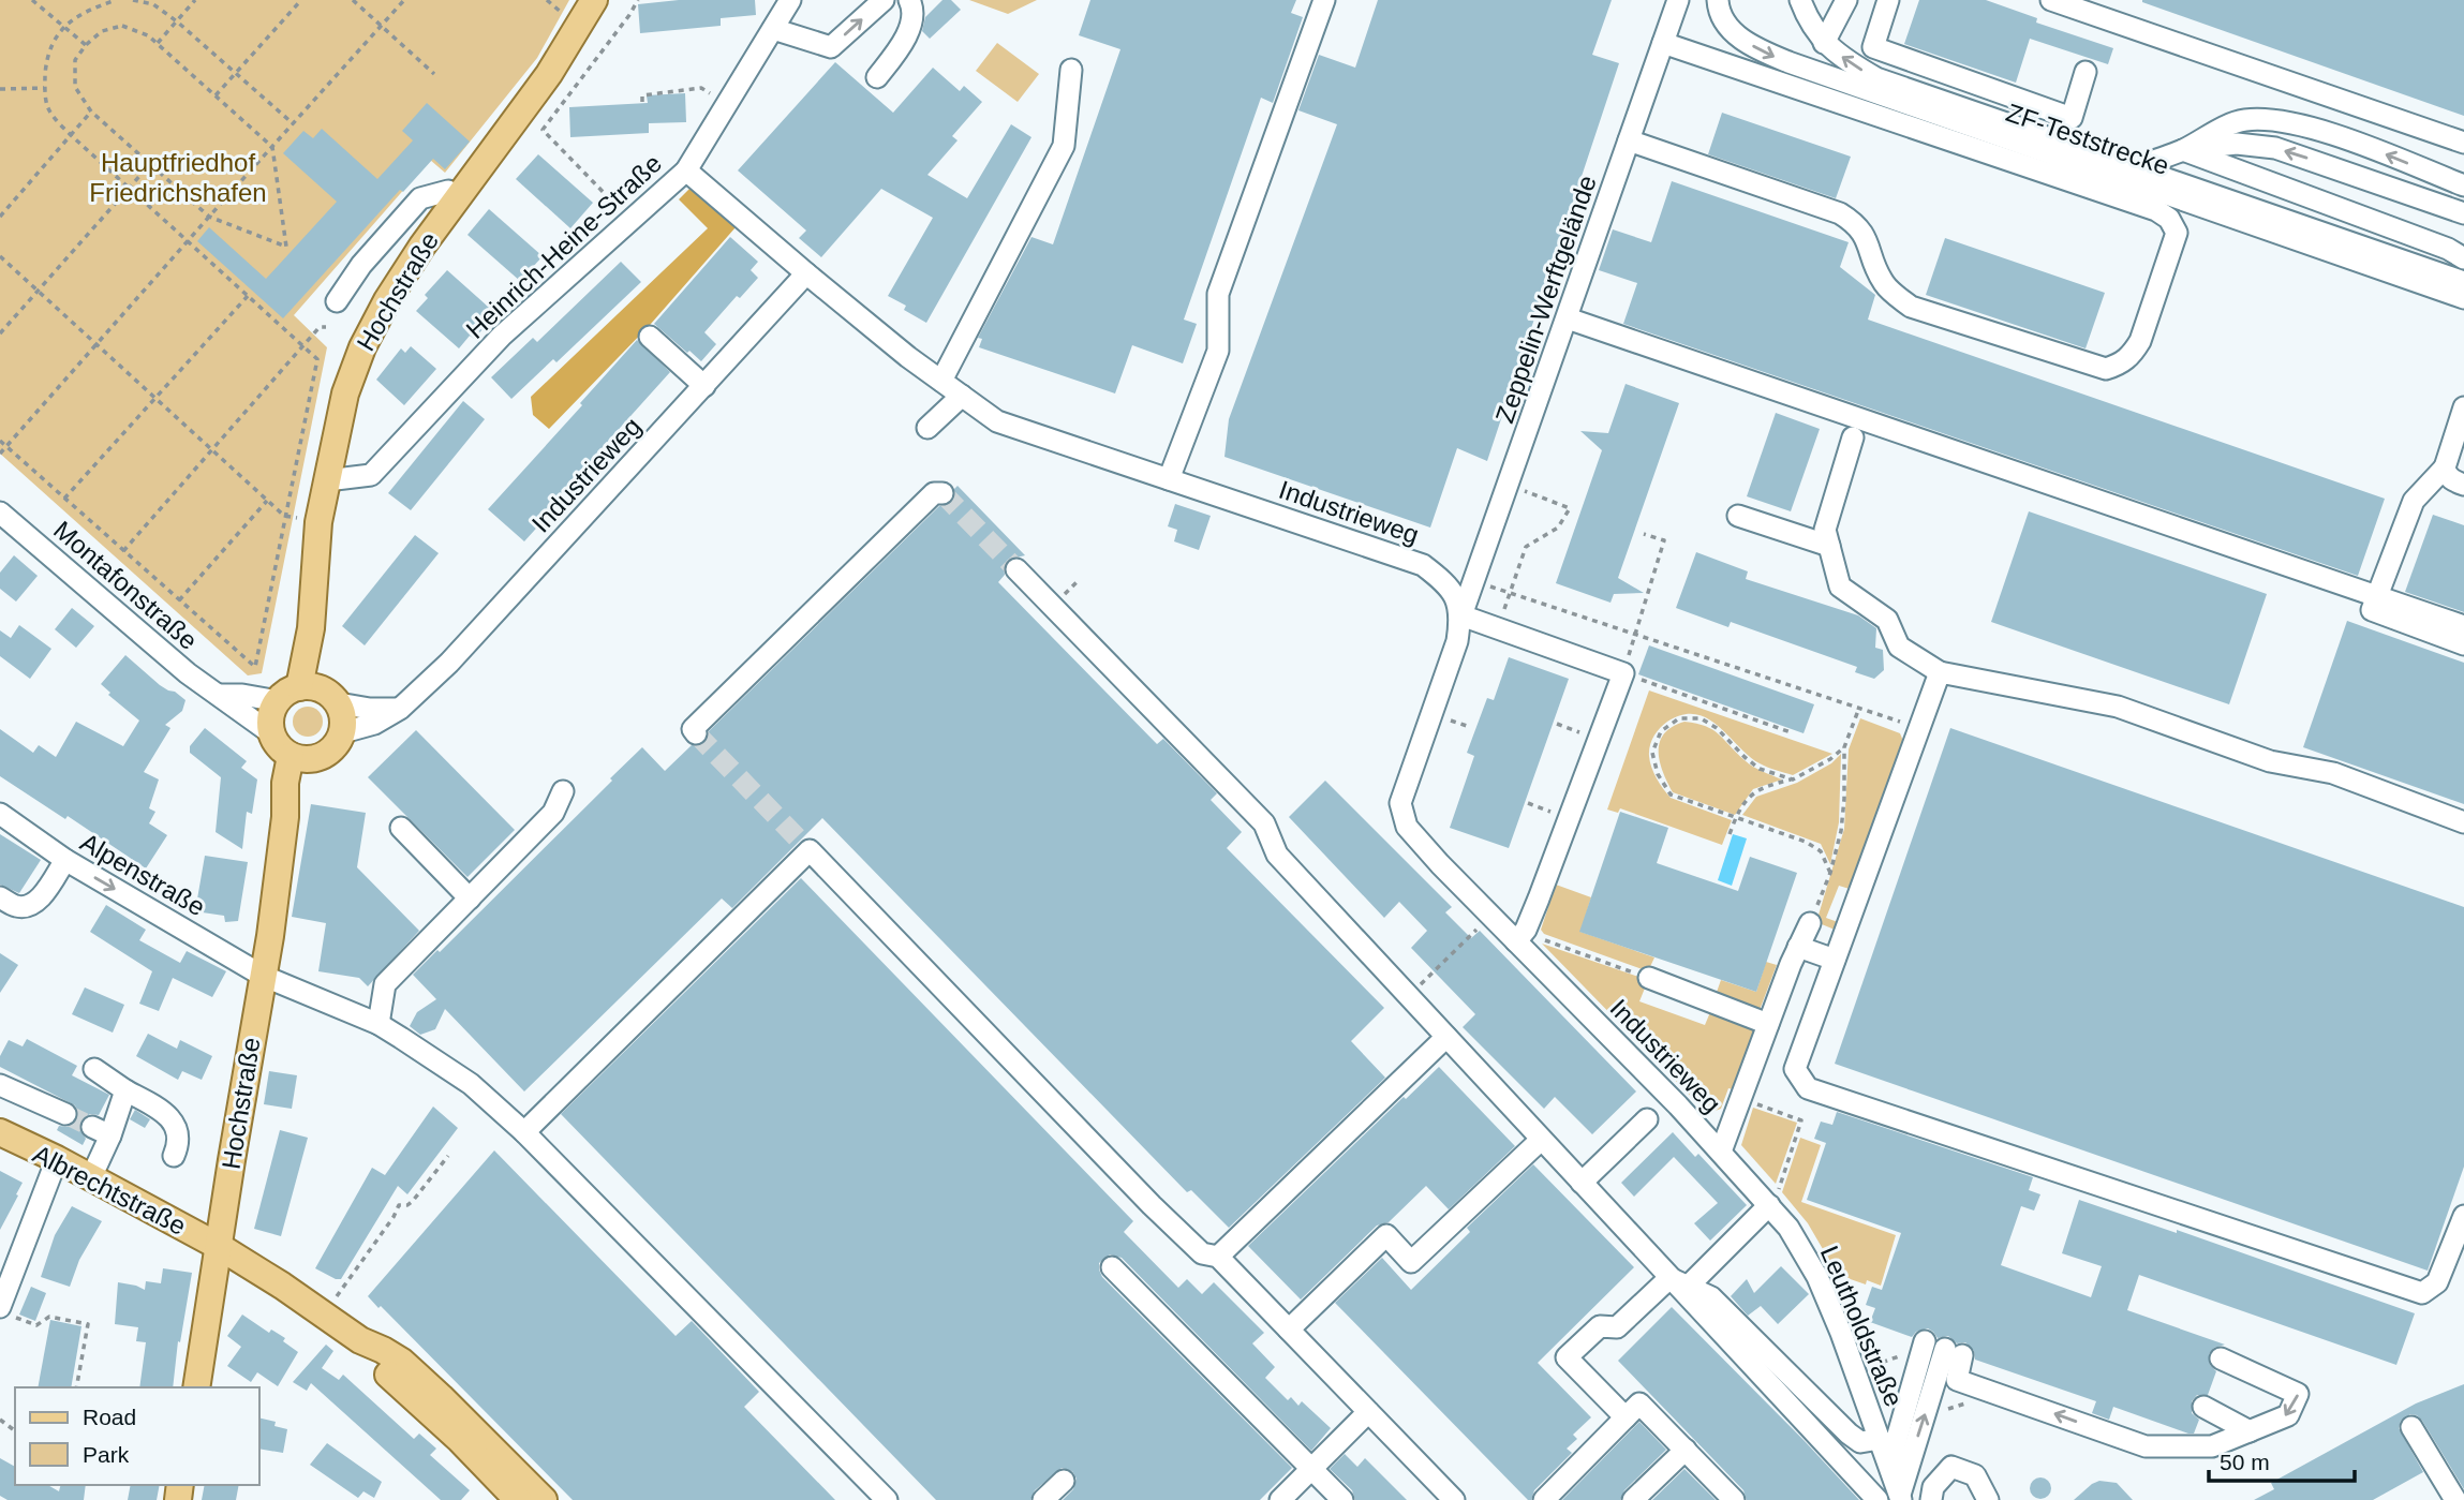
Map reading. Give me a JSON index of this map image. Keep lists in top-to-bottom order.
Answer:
{
  "streets": {
    "main road": ["Hochstraße", "Albrechtstraße"],
    "street": [
      "ZF-Teststrecke",
      "Heinrich-Heine-Straße",
      "Zeppelin-Werftgelände",
      "Industrieweg",
      "Montafonstraße",
      "Alpenstraße",
      "Leutholdstraße"
    ]
  },
  "crossings": [
    ["Heinrich-Heine-Straße", "Hochstraße"],
    ["Heinrich-Heine-Straße", "Industrieweg"],
    ["Hochstraße", "Industrieweg"],
    ["Hochstraße", "Montafonstraße"],
    ["Hochstraße", "Alpenstraße"],
    ["Hochstraße", "Albrechtstraße"],
    ["Zeppelin-Werftgelände", "Industrieweg"],
    ["Industrieweg", "Montafonstraße"],
    ["Industrieweg", "Leutholdstraße"]
  ],
  "parks": ["Hauptfriedhof Friedrichshafen"],
  "legend": ["Road", "Park"],
  "scale_bar": "50 m"
}
